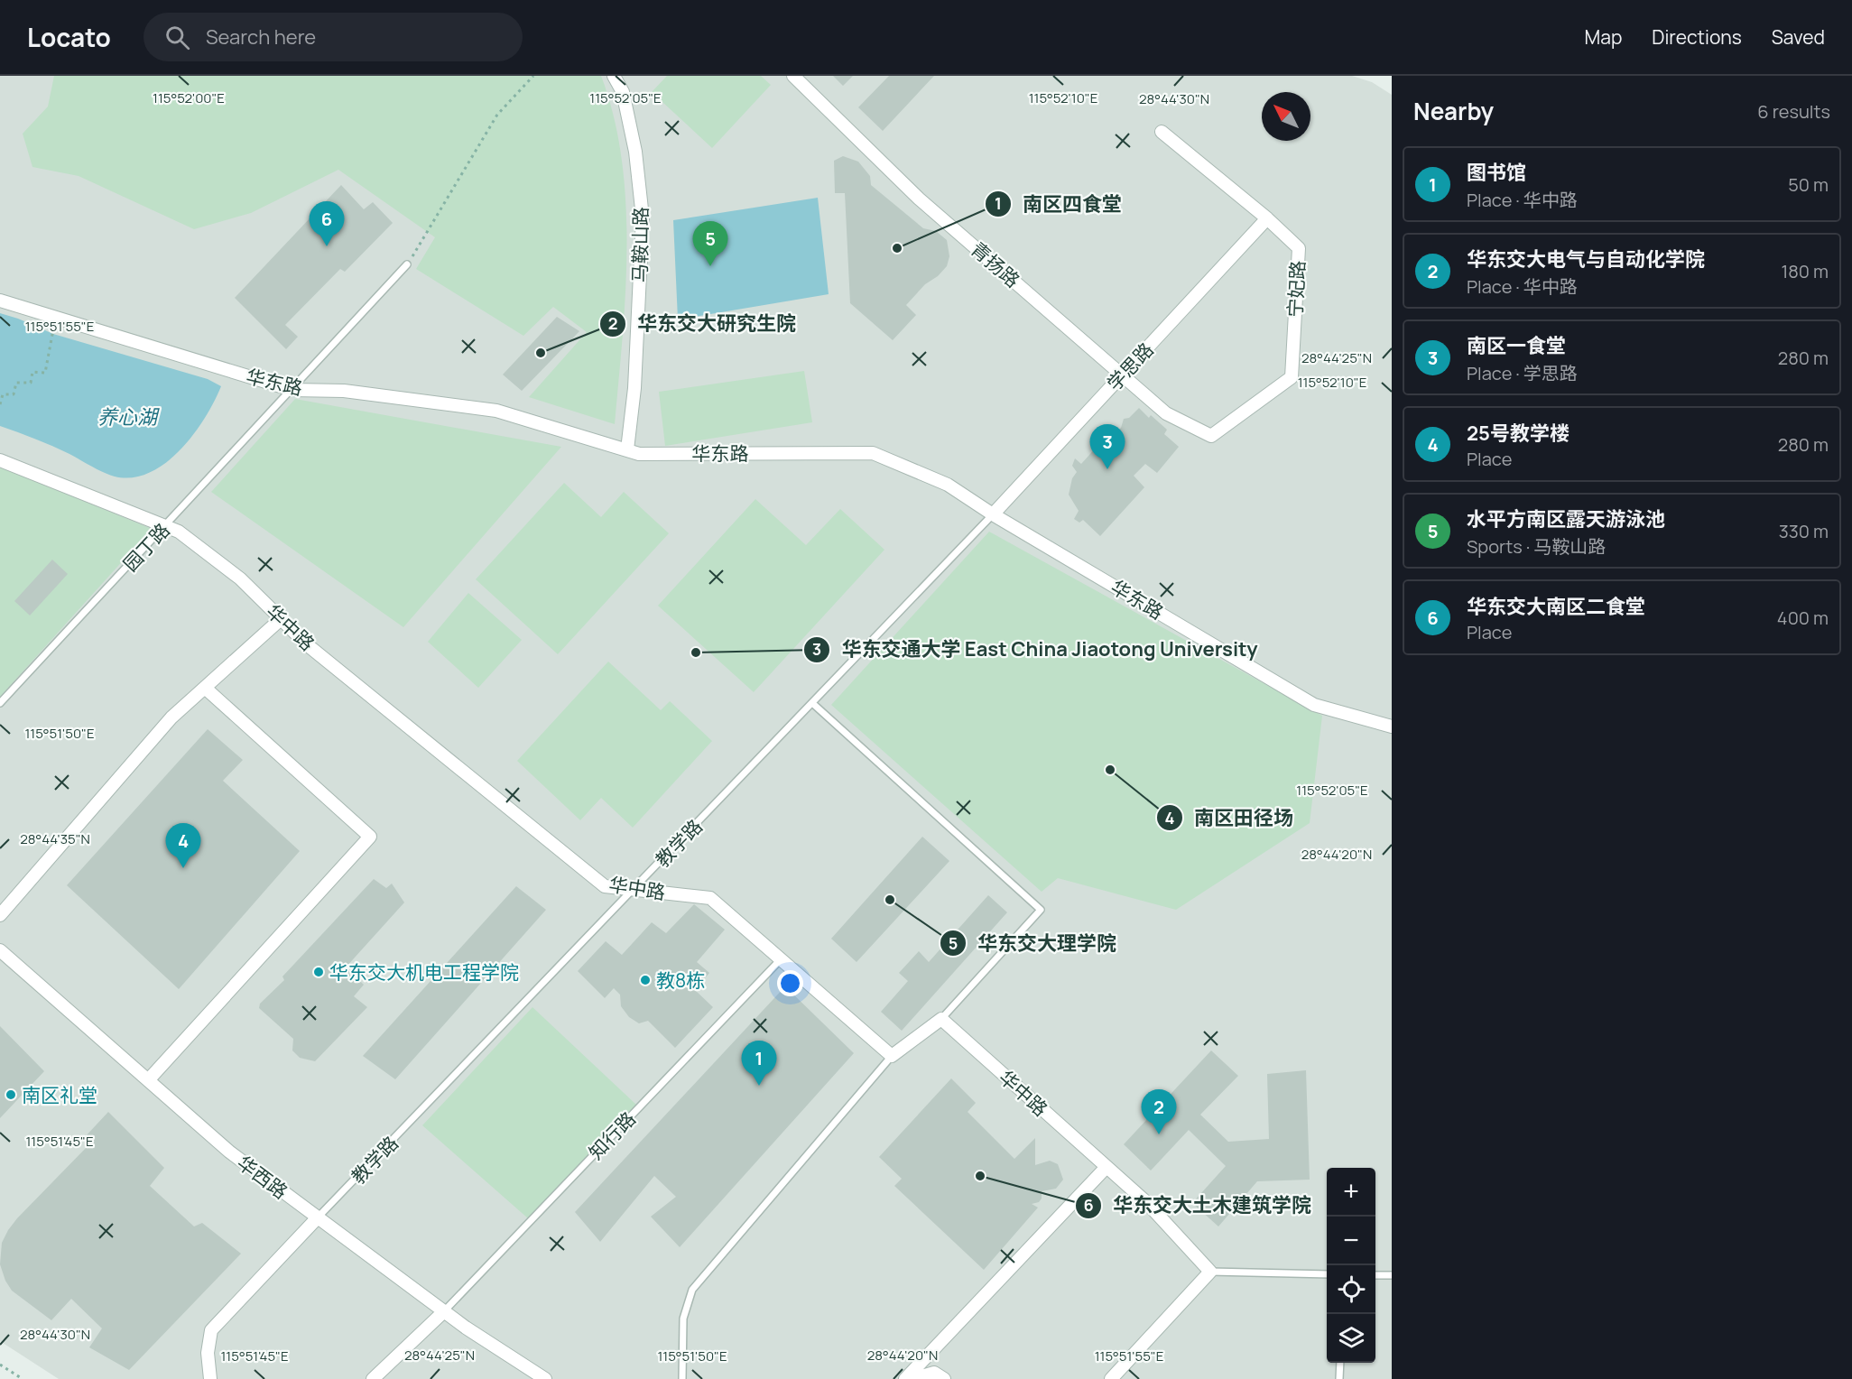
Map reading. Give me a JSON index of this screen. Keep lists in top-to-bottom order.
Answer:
{
  "streets": {
    "street": [
      "马鞍山路",
      "青扬路",
      "宁妃路",
      "学思路",
      "华东路",
      "华中路",
      "华西路"
    ],
    "lane": ["园丁路", "教学路", "知行路"]
  },
  "crossings": [
    ["马鞍山路", "华东路"],
    ["青扬路", "宁妃路"],
    ["青扬路", "学思路"],
    ["宁妃路", "学思路"],
    ["学思路", "华东路"],
    ["学思路", "教学路"],
    ["华东路", "园丁路"],
    ["华东路", "教学路"],
    ["园丁路", "华中路"],
    ["华中路", "教学路"],
    ["华中路", "知行路"],
    ["教学路", "华西路"],
    ["知行路", "华西路"]
  ],
  "water": ["养心湖"],
  "places": [
    "南区四食堂",
    "华东交大研究生院",
    "华东交通大学 East China Jiaotong University",
    "南区田径场",
    "华东交大理学院",
    "华东交大机电工程学院",
    "教8栋",
    "南区礼堂",
    "华东交大土木建筑学院"
  ],
  "north": "top left",
  "page": {
    "header": "Locato",
    "search": "Search here",
    "nav": ["Map", "Directions", "Saved"],
    "heading": ["Nearby", "6 results"],
    "list": [
      {
        "mark": "1",
        "name": "图书馆",
        "note": "Place · 华中路",
        "value": "50 m"
      },
      {
        "mark": "2",
        "name": "华东交大电气与自动化学院",
        "note": "Place · 华中路",
        "value": "180 m"
      },
      {
        "mark": "3",
        "name": "南区一食堂",
        "note": "Place · 学思路",
        "value": "280 m"
      },
      {
        "mark": "4",
        "name": "25号教学楼",
        "note": "Place",
        "value": "280 m"
      },
      {
        "mark": "5",
        "name": "水平方南区露天游泳池",
        "note": "Sports · 马鞍山路",
        "value": "330 m"
      },
      {
        "mark": "6",
        "name": "华东交大南区二食堂",
        "note": "Place",
        "value": "400 m"
      }
    ],
    "pins": [
      "6",
      "5",
      "3",
      "4",
      "1",
      "2"
    ],
    "map_buttons": ["+", "−"]
  },
  "coordinates": [
    "115°52'00\"E",
    "115°52'05\"E",
    "115°52'10\"E",
    "28°44'30\"N",
    "115°51'55\"E",
    "28°44'25\"N",
    "115°51'50\"E",
    "28°44'35\"N",
    "28°44'20\"N",
    "115°51'45\"E"
  ]
}
